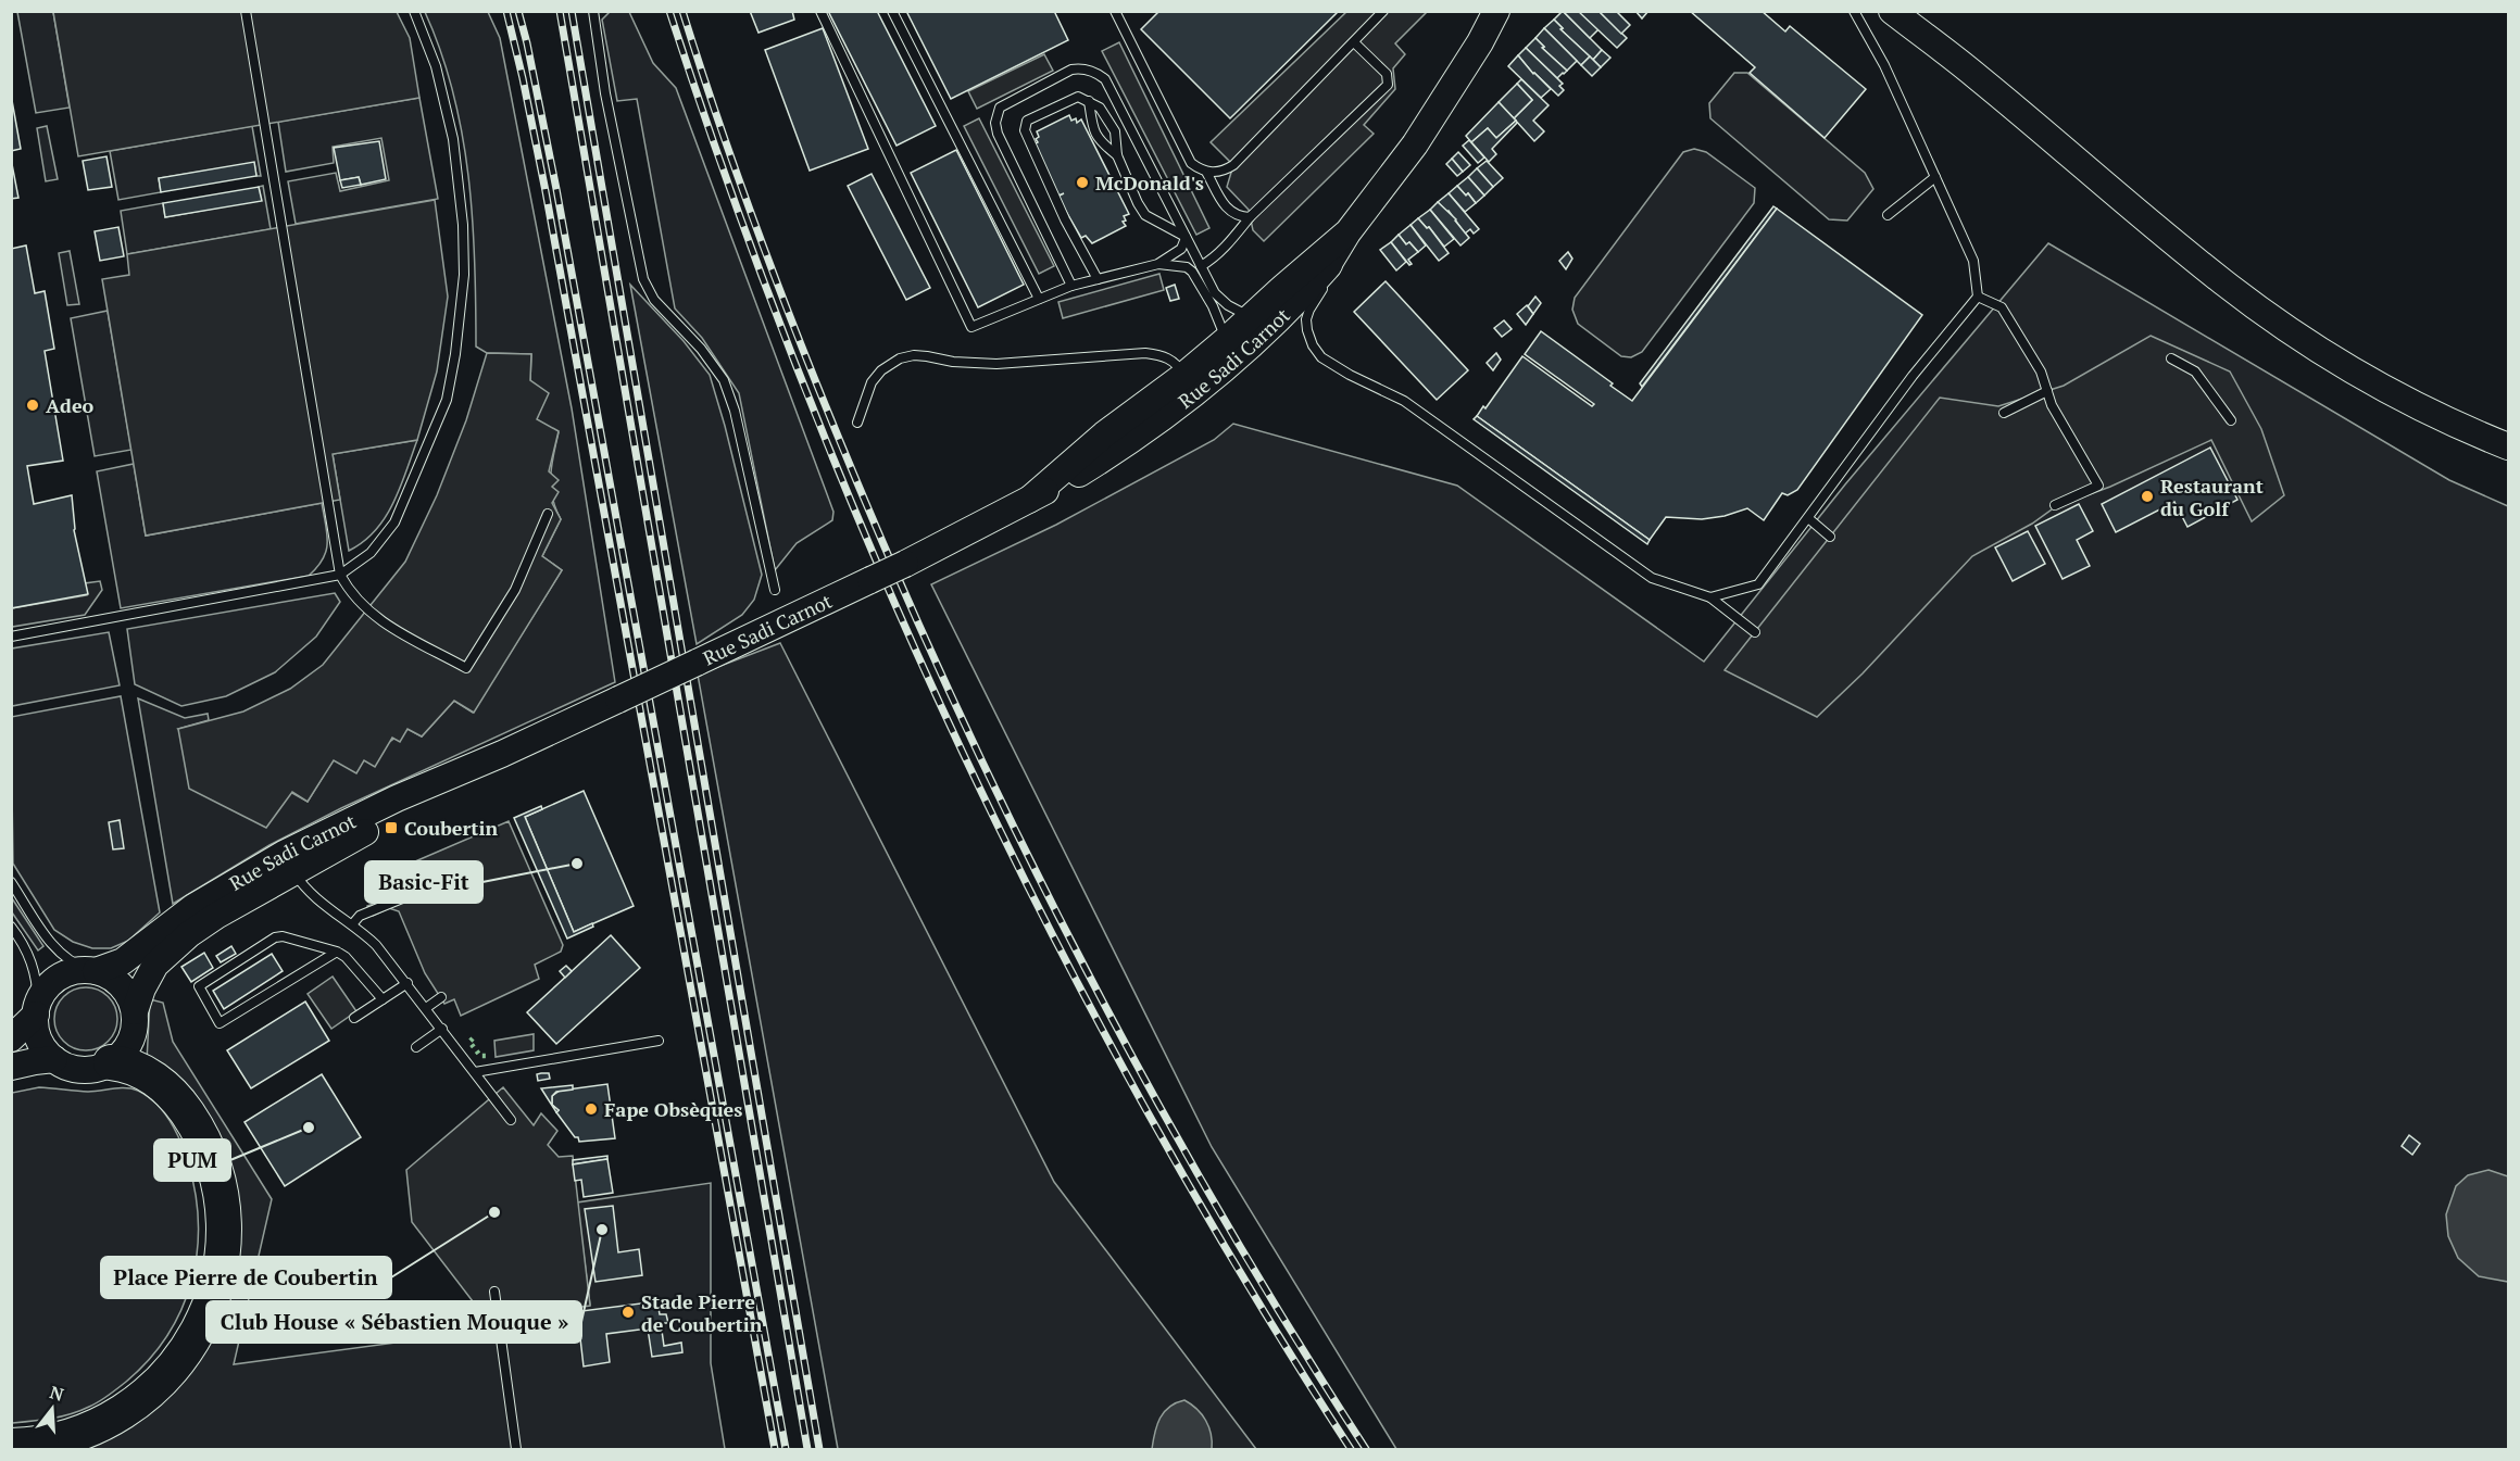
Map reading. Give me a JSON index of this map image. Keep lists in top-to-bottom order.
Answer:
{
  "streets": {
    "main road": ["Rue Sadi Carnot"]
  },
  "places": {
    "other": [
      "McDonald's",
      "Adeo",
      "Restaurant du Golf",
      "Basic-Fit",
      "Fape Obsèques",
      "PUM",
      "Place Pierre de Coubertin",
      "Club House « Sébastien Mouque »",
      "Stade Pierre de Coubertin"
    ],
    "transit": ["Coubertin"]
  },
  "north": "top"
}
